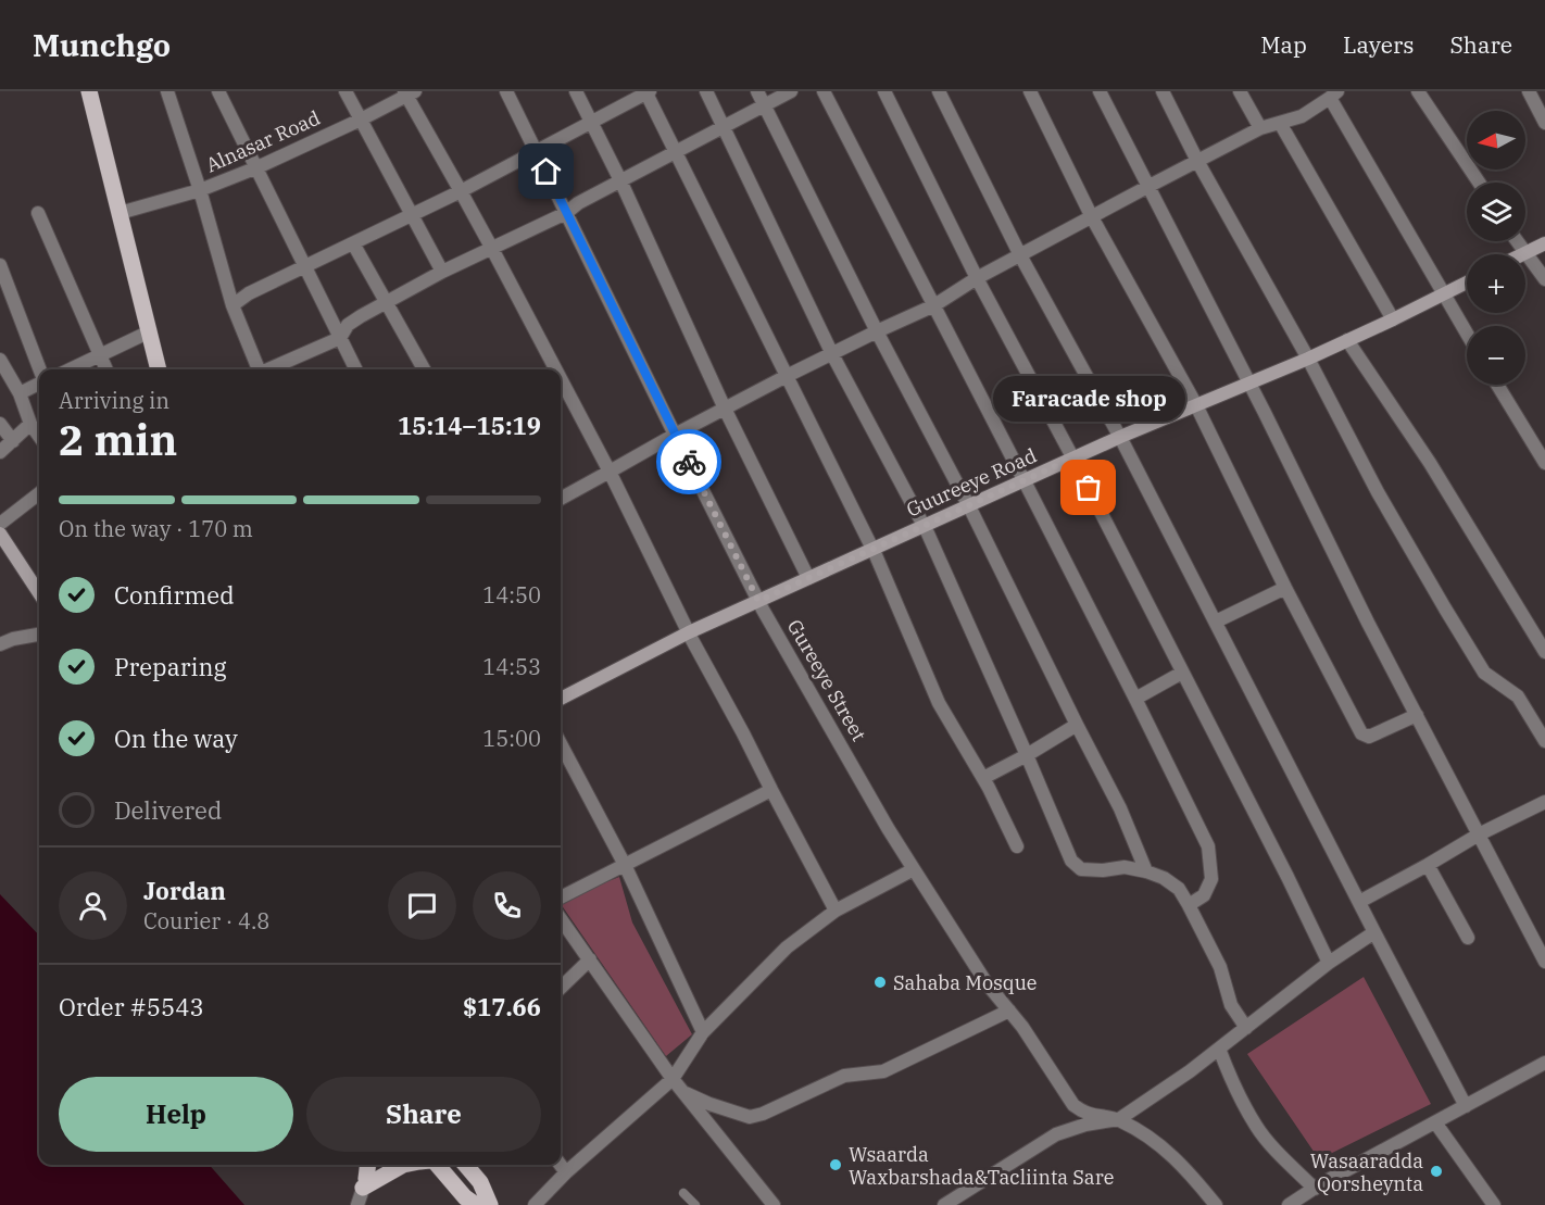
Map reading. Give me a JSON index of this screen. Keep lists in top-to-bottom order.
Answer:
{
  "streets": {
    "street": ["Alnasar Road", "Guureeye Road", "Gureeye Street"]
  },
  "crossings": [
    ["Guureeye Road", "Gureeye Street"]
  ],
  "places": [
    "Faracade shop",
    "Sahaba Mosque",
    "Wsaarda Waxbarshada&Tacliinta Sare",
    "Wasaaradda Qorsheynta"
  ],
  "north": "left",
  "page": {
    "header": "Munchgo",
    "nav": ["Map", "Layers", "Share"],
    "map_buttons": ["+", "−"],
    "heading": ["2 min", "Arriving in", "15:14–15:19"],
    "panel": [
      "Jordan",
      "Courier · 4.8",
      "Order #5543",
      "$17.66"
    ],
    "bubble": "Faracade shop",
    "bar": "On the way · 170 m",
    "list": [
      ["Confirmed", "14:50"],
      ["Preparing", "14:53"],
      ["On the way", "15:00"],
      "Delivered"
    ],
    "buttons": ["Help", "Share"]
  }
}
